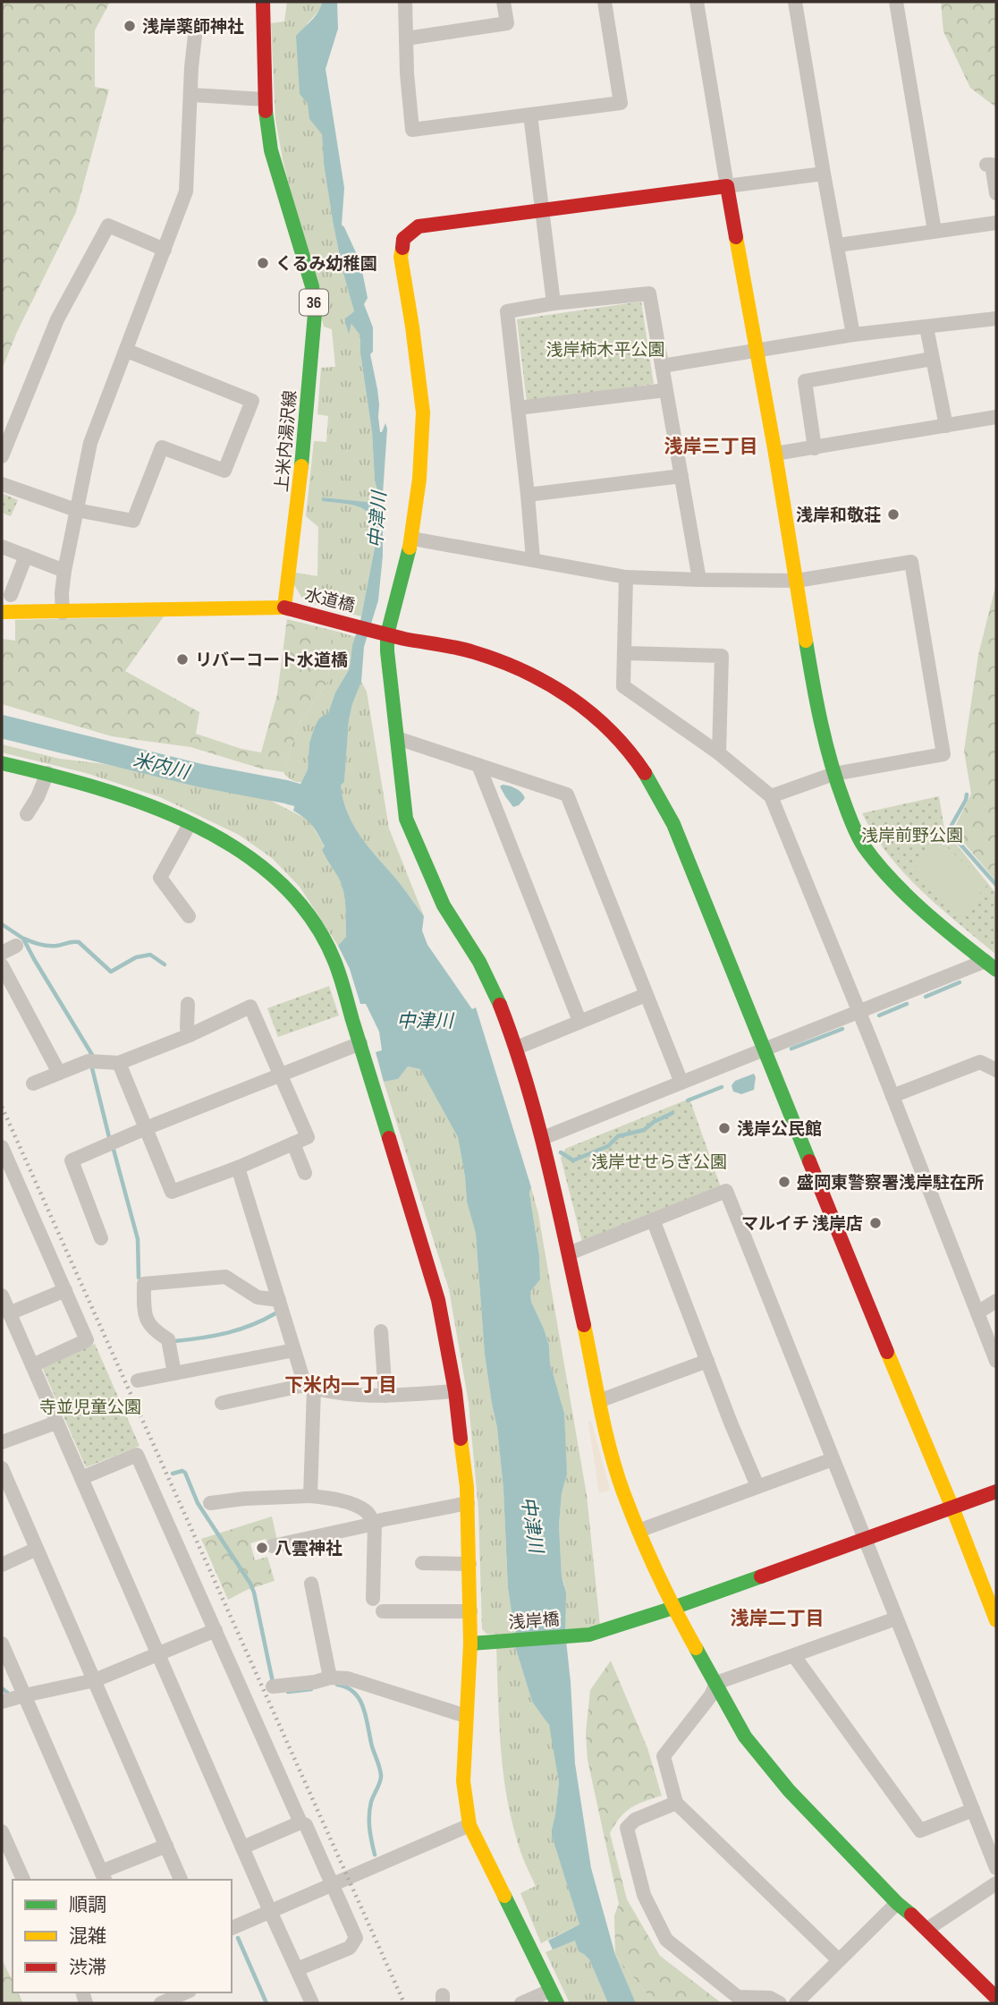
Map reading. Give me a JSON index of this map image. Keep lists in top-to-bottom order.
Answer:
{
  "streets": {
    "street": [
      "36",
      "上米内湯沢線",
      "水道橋",
      "浅岸橋"
    ]
  },
  "crossings": [
    ["上米内湯沢線", "水道橋"],
    ["水道橋", "浅岸橋"]
  ],
  "districts": ["浅岸三丁目", "下米内一丁目", "浅岸二丁目"],
  "water": ["中津川", "米内川"],
  "parks": [
    "浅岸柿木平公園",
    "浅岸前野公園",
    "浅岸せせらぎ公園",
    "寺並児童公園"
  ],
  "places": [
    "浅岸薬師神社",
    "くるみ幼稚園",
    "浅岸和敬荘",
    "リバーコート水道橋",
    "浅岸公民館",
    "盛岡東警察署浅岸駐在所",
    "マルイチ 浅岸店",
    "八雲神社"
  ],
  "legend": ["順調", "混雑", "渋滞"]
}
